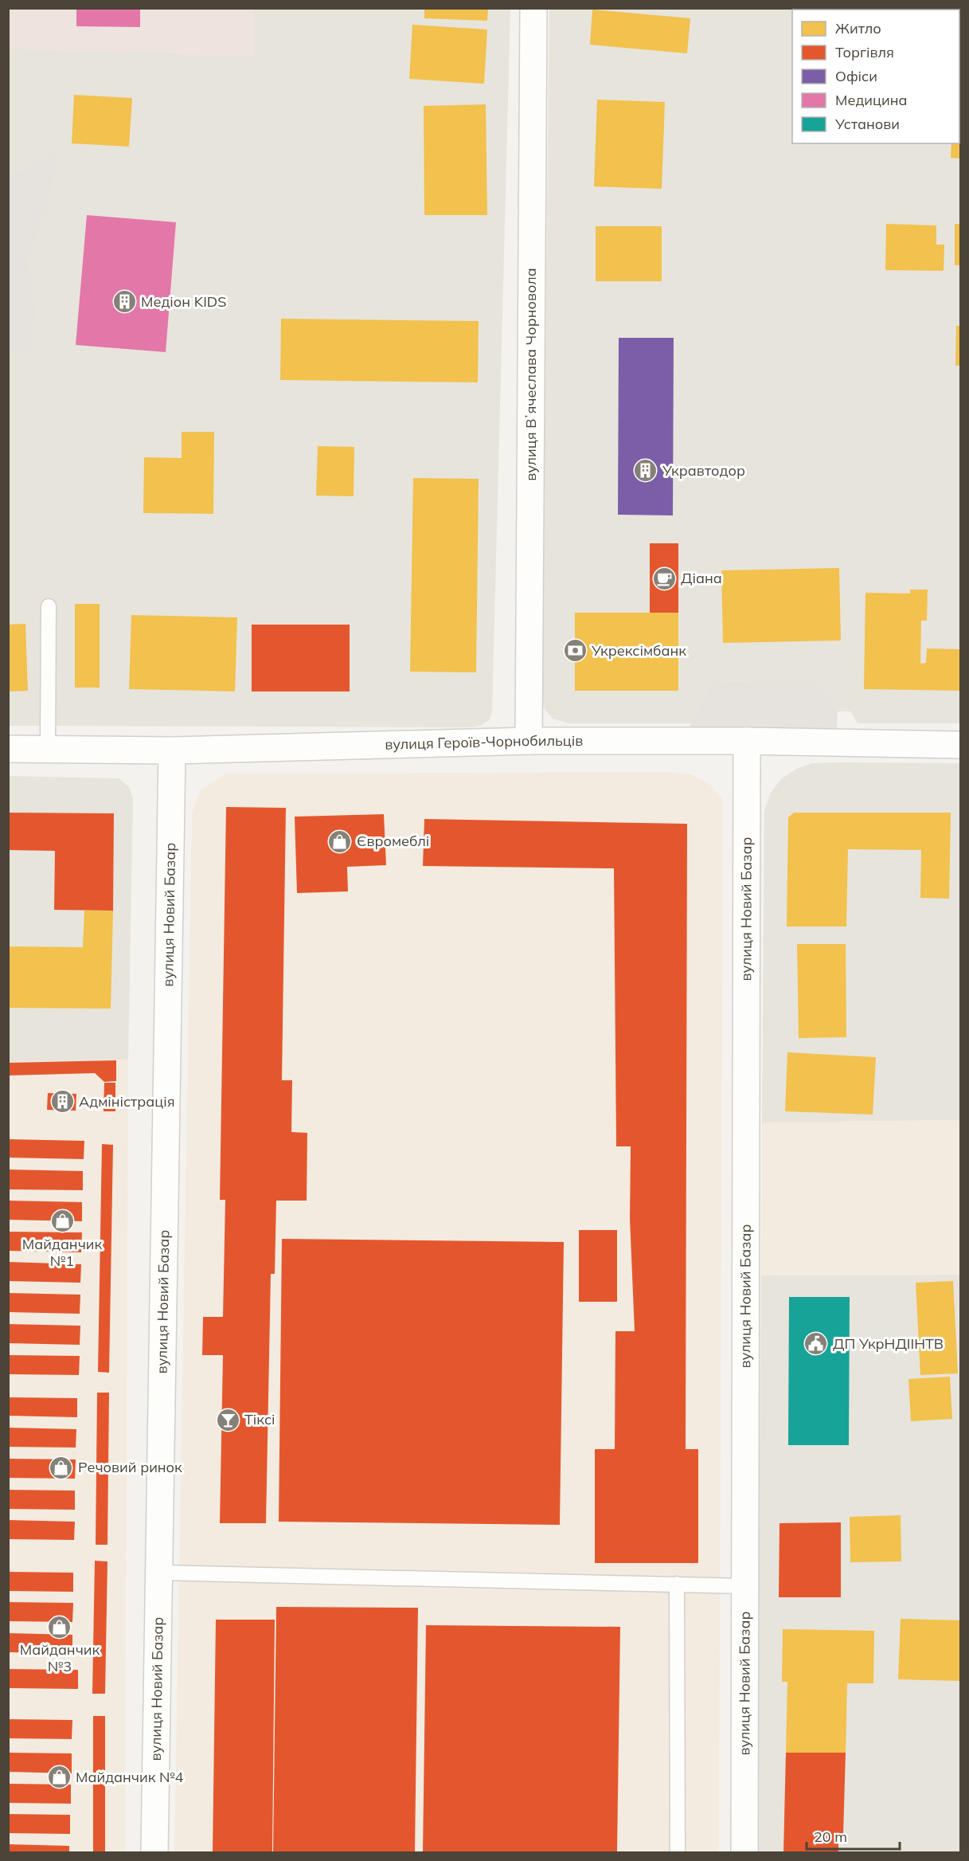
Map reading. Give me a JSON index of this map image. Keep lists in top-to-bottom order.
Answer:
{
  "streets": {
    "street": ["вулиця Вʼячеслава Чорновола", "вулиця Героїв-Чорнобильців", "вулиця Новий Базар"]
  },
  "crossings": [
    ["вулиця Вʼячеслава Чорновола", "вулиця Героїв-Чорнобильців"],
    ["вулиця Героїв-Чорнобильців", "вулиця Новий Базар"]
  ],
  "places": {
    "building": ["Медіон KIDS", "Укравтодор", "Адміністрація"],
    "cafe": ["Діана"],
    "bank": ["Укрексімбанк"],
    "shop": [
      "Євромеблі",
      "Майданчик №1",
      "Речовий ринок",
      "Майданчик №3",
      "Майданчик №4"
    ],
    "public building": ["ДП УкрНДІІНТВ"],
    "bar": ["Тіксі"]
  },
  "legend": [
    "Житло",
    "Торгівля",
    "Офіси",
    "Медицина",
    "Установи"
  ],
  "scale_bar": "20 m"
}
